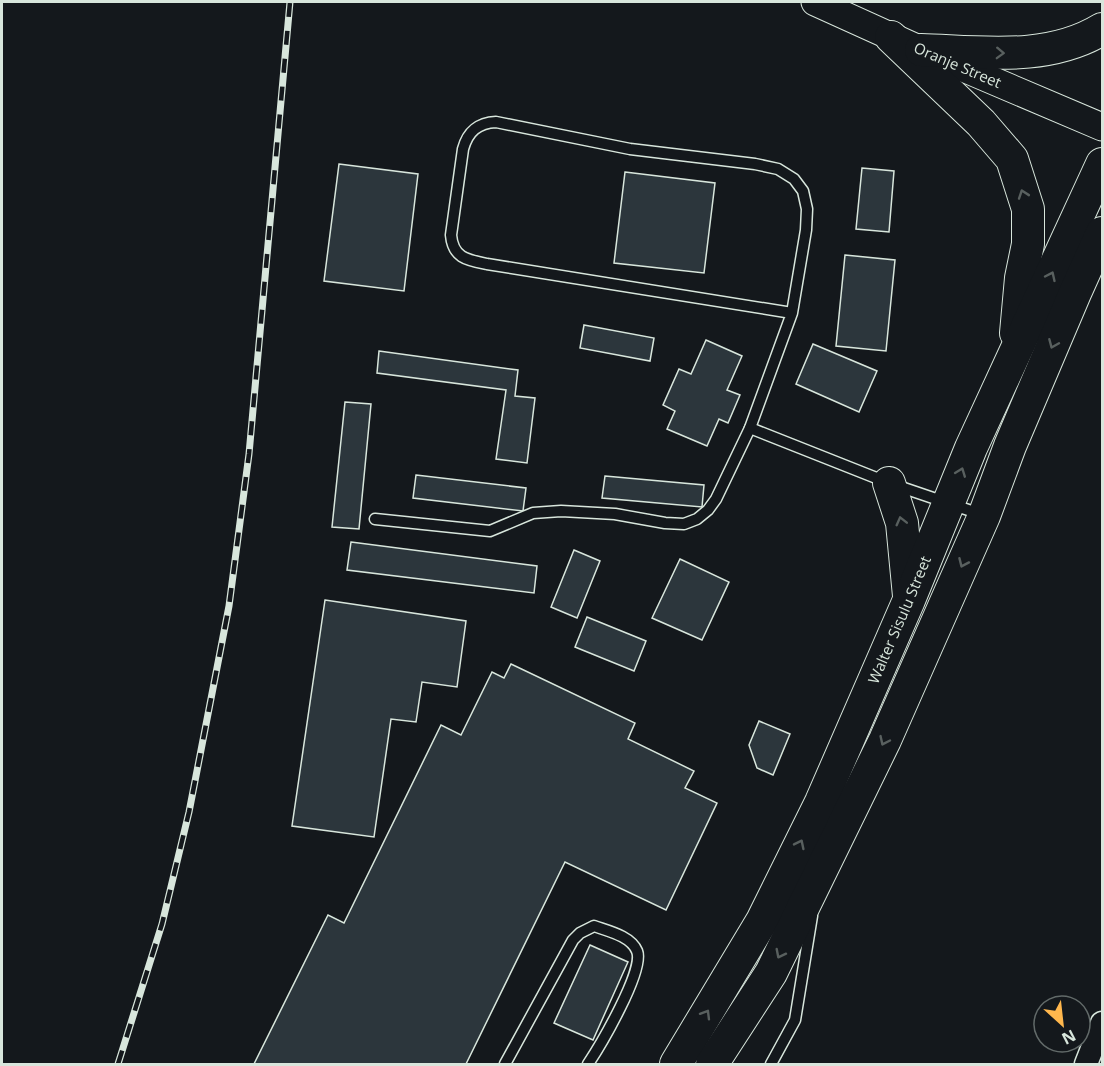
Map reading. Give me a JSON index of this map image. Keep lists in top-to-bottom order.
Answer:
{
  "streets": {
    "main road": ["Walter Sisulu Street"],
    "street": ["Oranje Street"]
  },
  "north": "bottom right"
}
